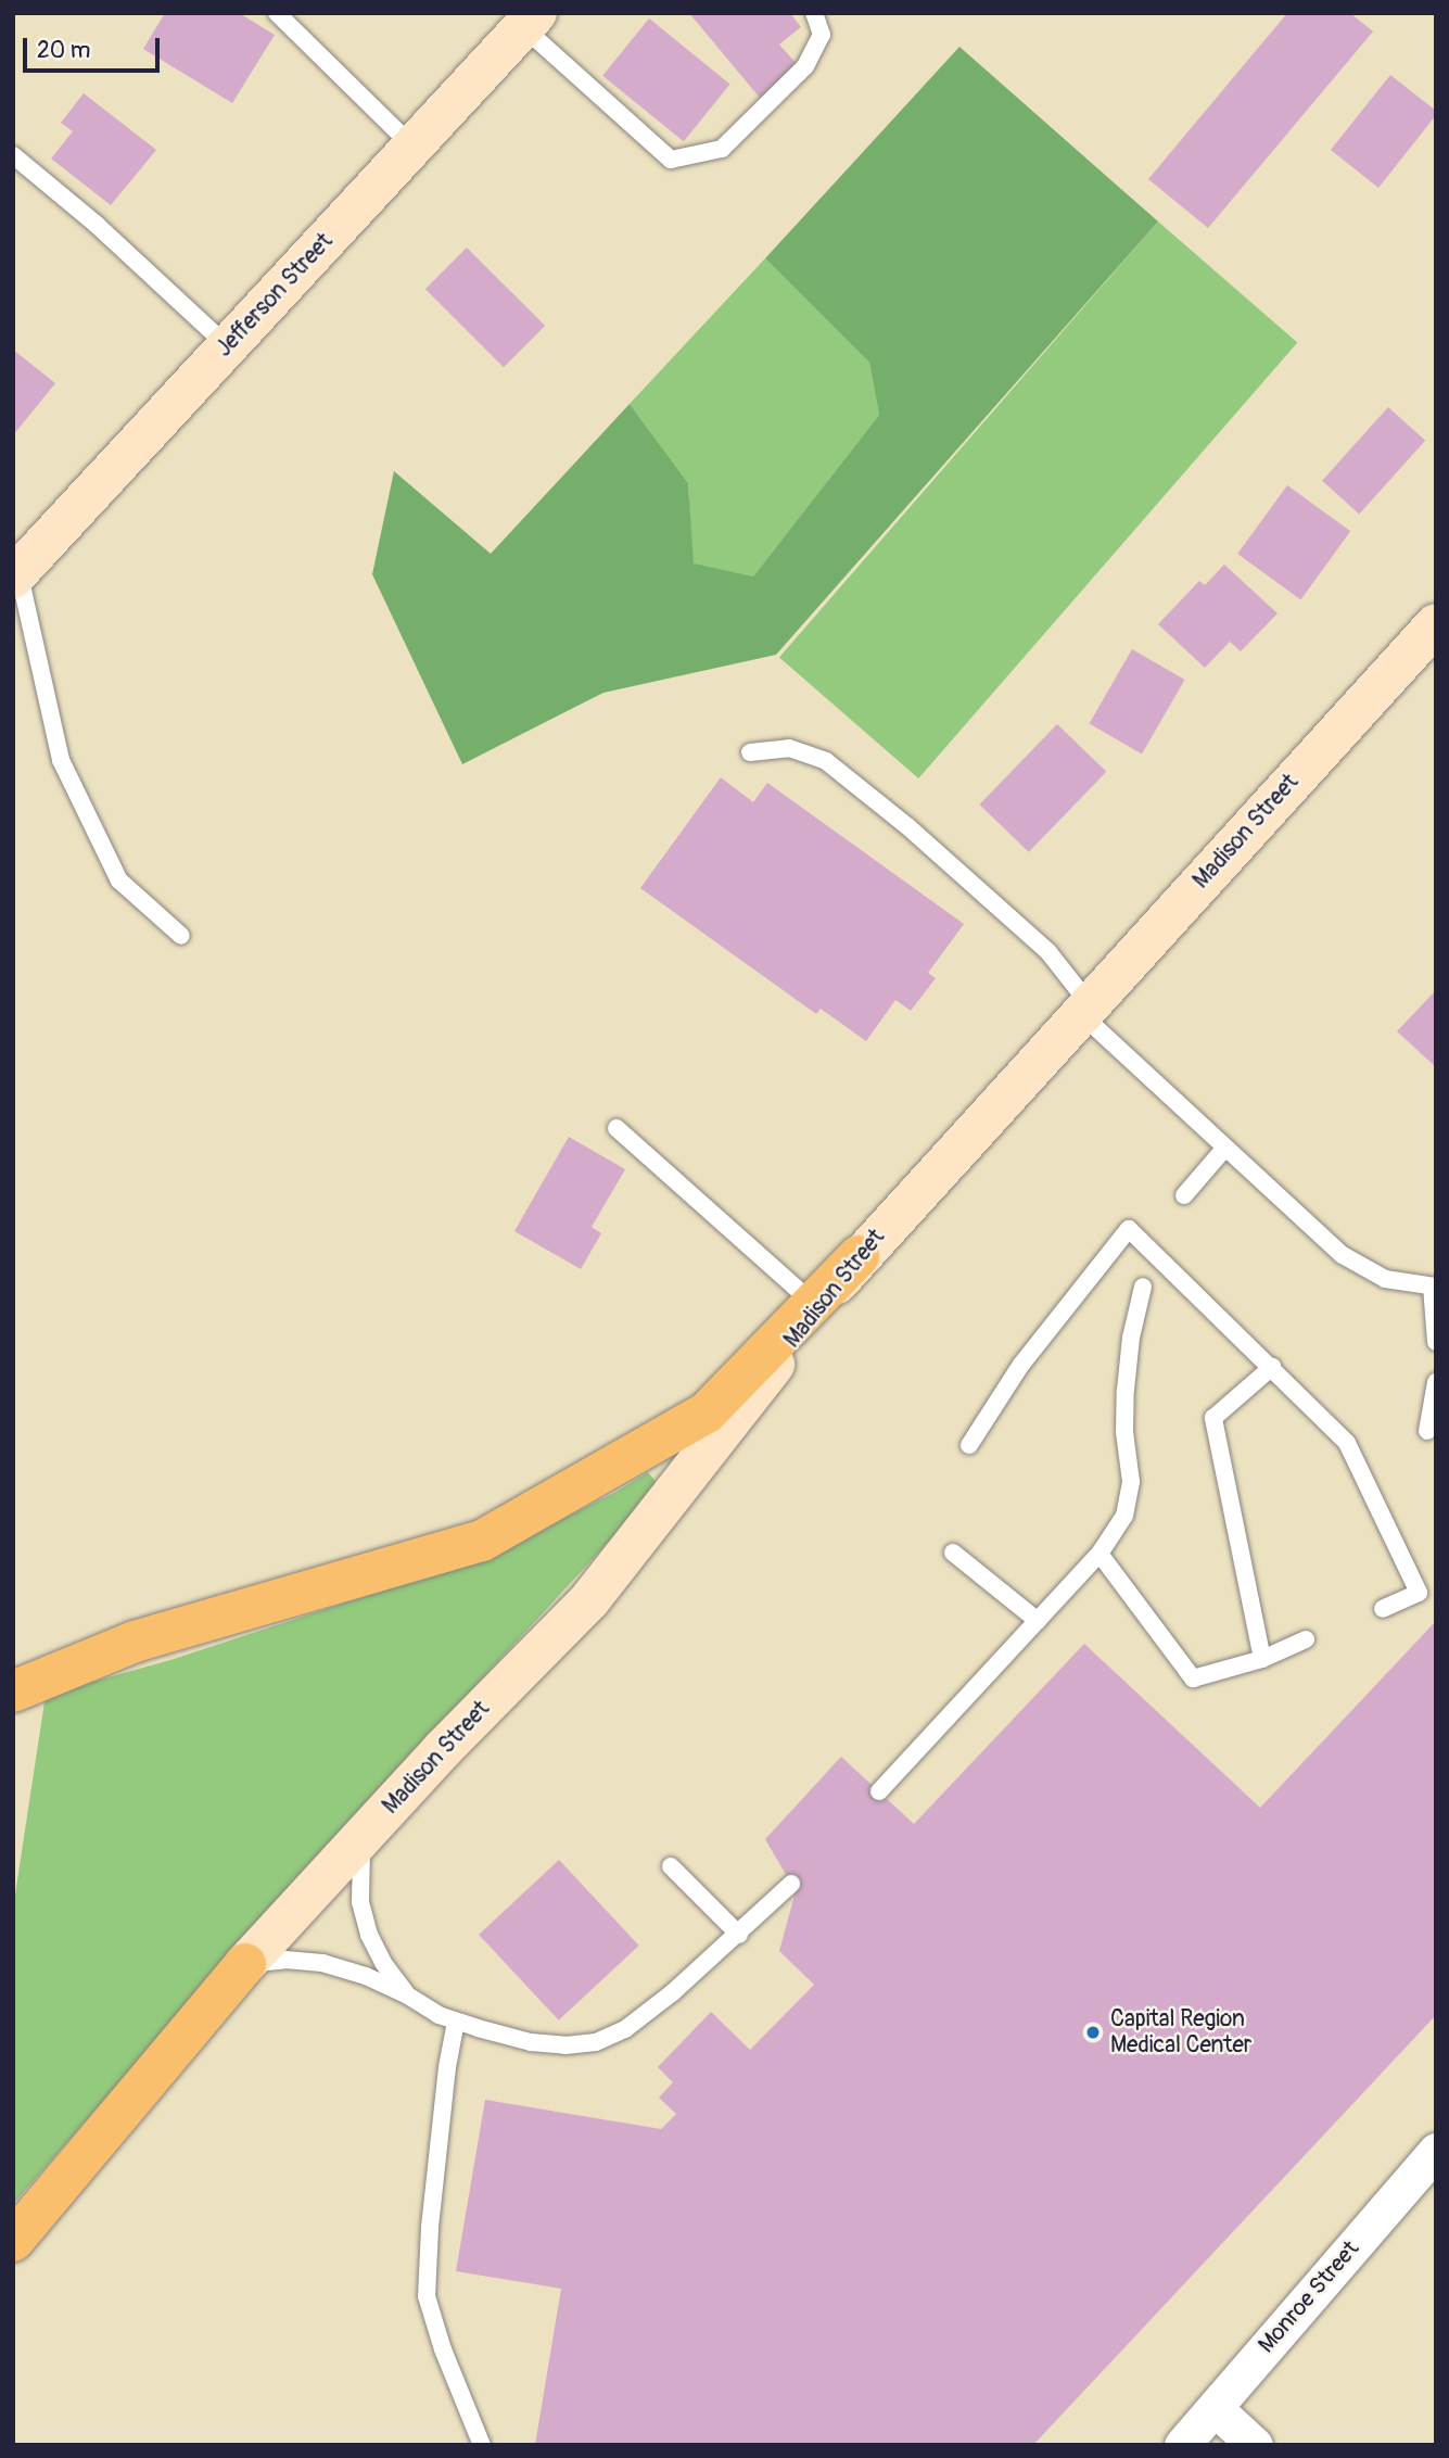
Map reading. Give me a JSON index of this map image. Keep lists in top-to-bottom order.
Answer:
{
  "streets": {
    "main road": ["Jefferson Street", "Madison Street"],
    "street": ["Monroe Street"]
  },
  "places": ["Capital Region Medical Center"],
  "scale_bar": "20 m"
}
